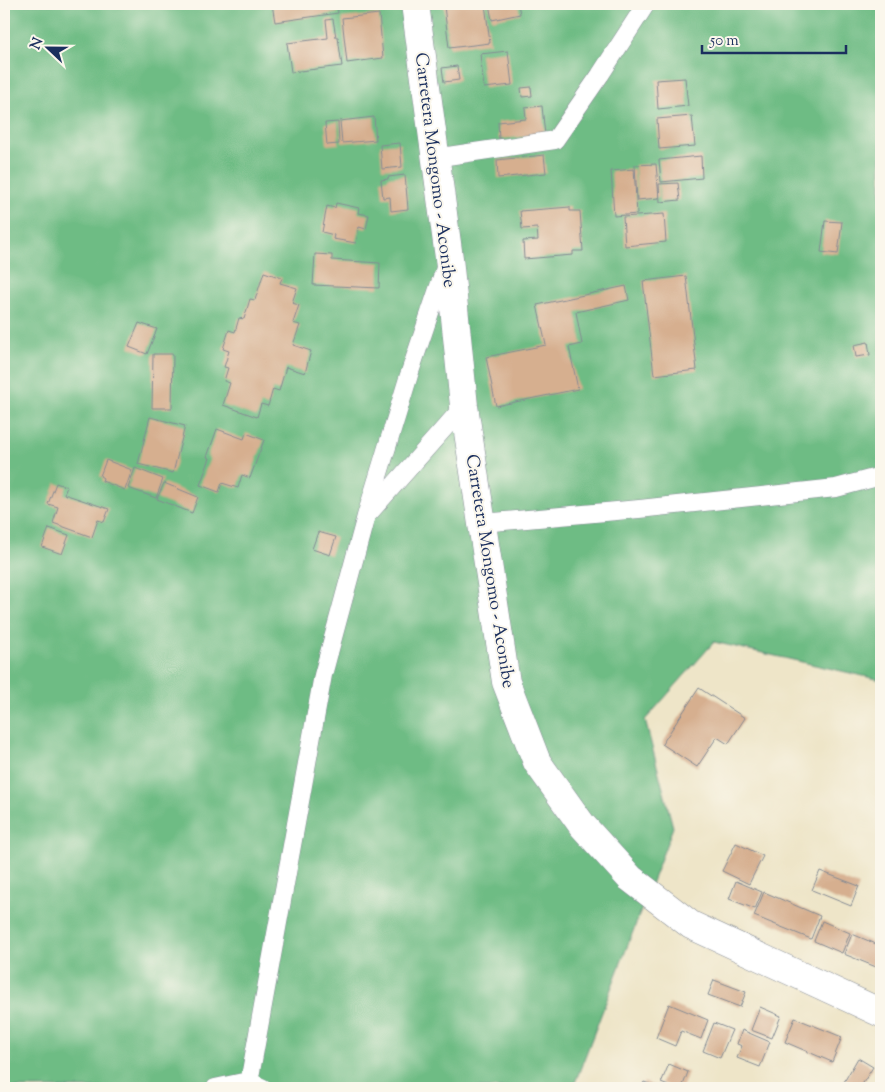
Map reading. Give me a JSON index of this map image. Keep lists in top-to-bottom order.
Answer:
{
  "streets": {
    "main road": ["Carretera Mongomo - Aconibe"]
  },
  "scale_bar": "50 m",
  "north": "left"
}
